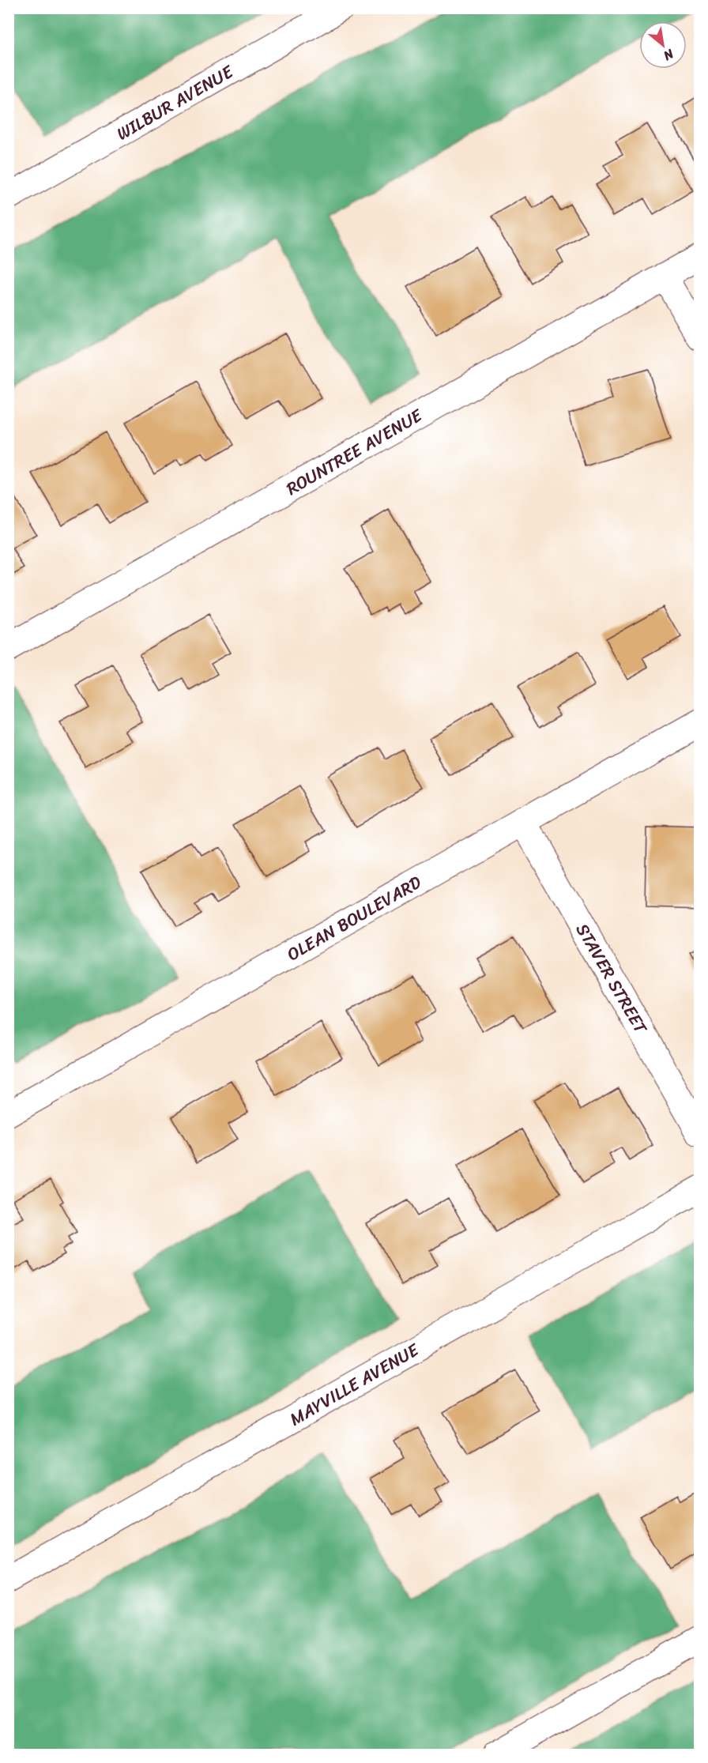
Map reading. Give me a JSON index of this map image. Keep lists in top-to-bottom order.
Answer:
{
  "streets": {
    "street": [
      "WILBUR AVENUE",
      "ROUNTREE AVENUE",
      "OLEAN BOULEVARD",
      "STAVER STREET",
      "MAYVILLE AVENUE"
    ]
  },
  "crossings": [
    ["OLEAN BOULEVARD", "STAVER STREET"]
  ],
  "north": "bottom right"
}
